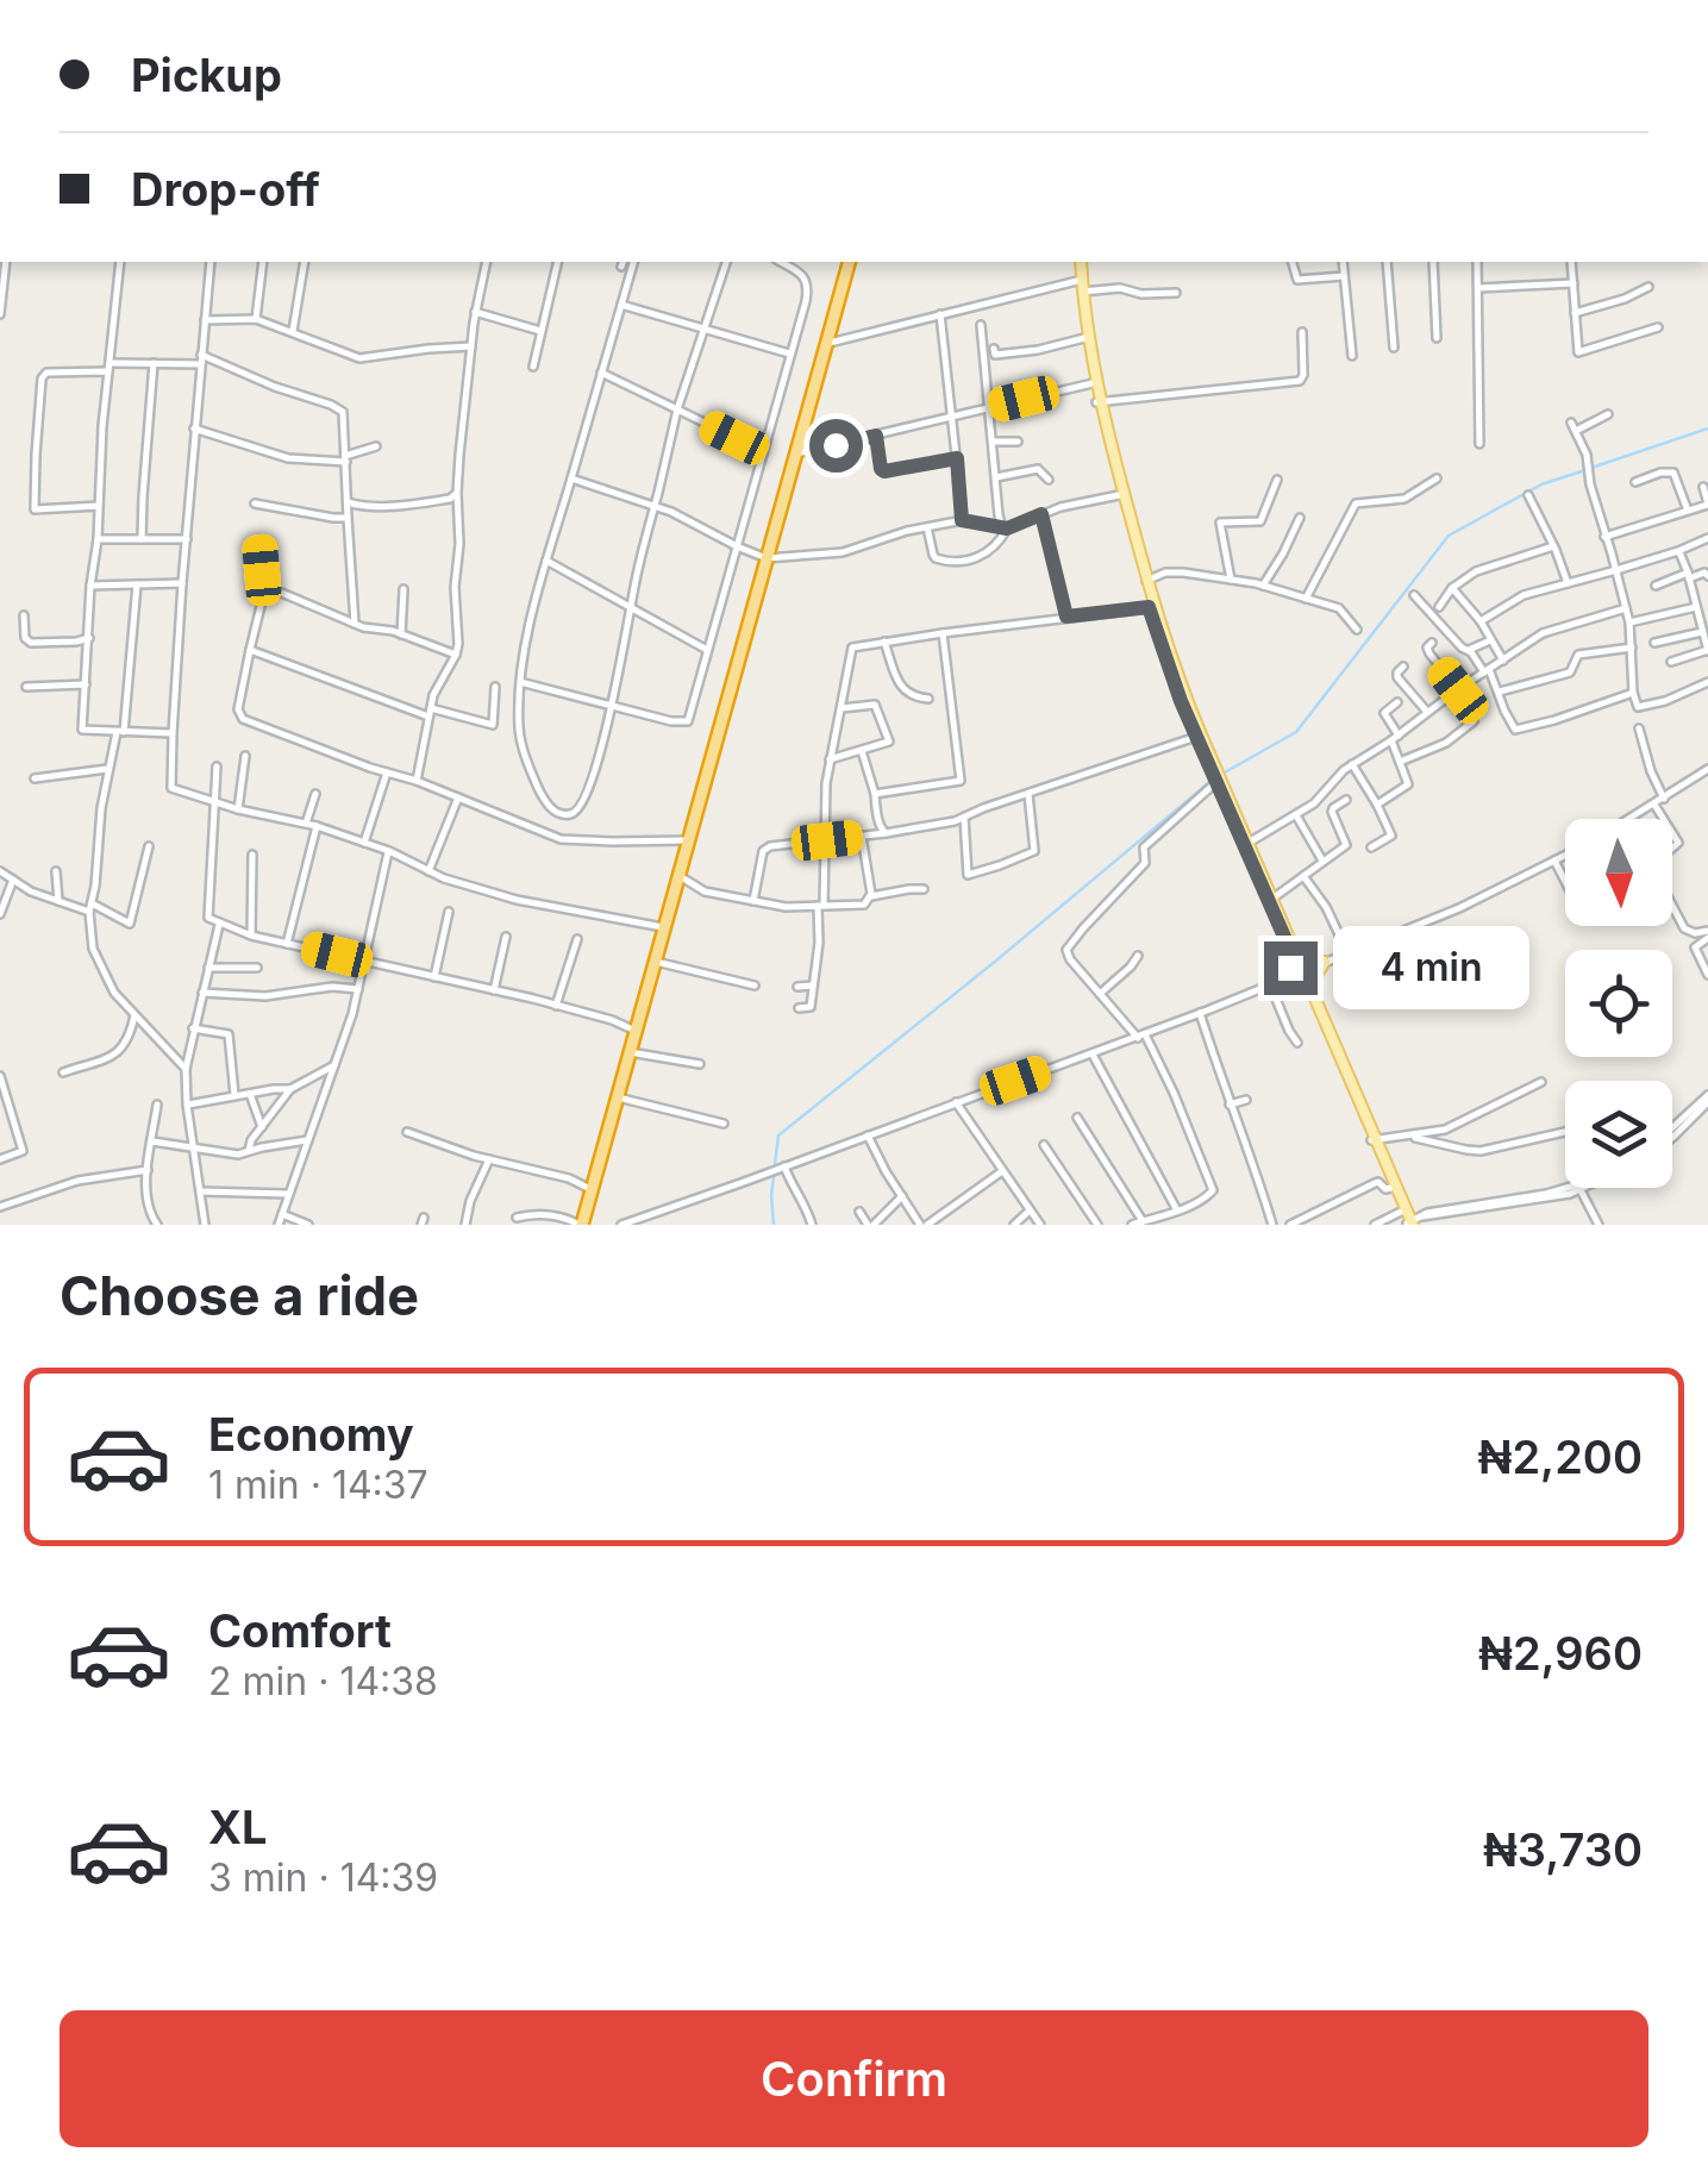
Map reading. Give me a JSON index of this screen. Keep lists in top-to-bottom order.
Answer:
{
  "north": "bottom",
  "page": {
    "banner": ["Pickup", "Drop-off"],
    "bubble": "4 min",
    "heading": "Choose a ride",
    "list": [
      {
        "name": "Economy",
        "note": "1 min · 14:37",
        "value": "₦2,200"
      },
      {
        "name": "Comfort",
        "note": "2 min · 14:38",
        "value": "₦2,960"
      },
      {
        "name": "XL",
        "note": "3 min · 14:39",
        "value": "₦3,730"
      }
    ],
    "buttons": "Confirm"
  }
}
